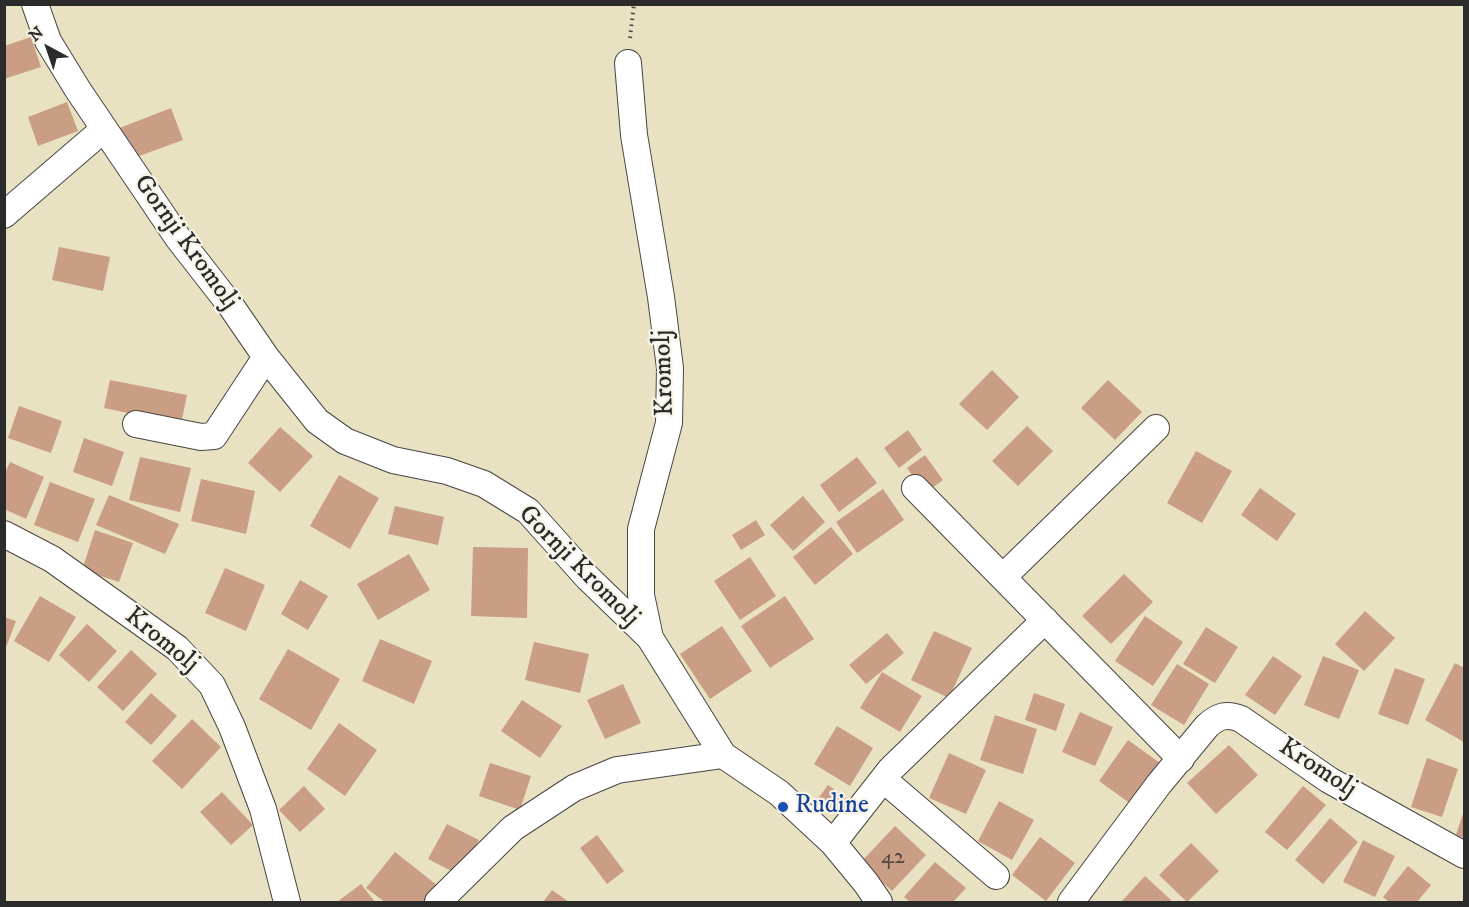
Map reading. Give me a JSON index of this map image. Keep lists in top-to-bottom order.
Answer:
{
  "streets": {
    "street": ["Gornji Kromolj", "Kromolj"]
  },
  "crossings": [
    ["Gornji Kromolj", "Kromolj"]
  ],
  "places": ["Rudine"],
  "house_numbers": ["42"],
  "north": "top left"
}
